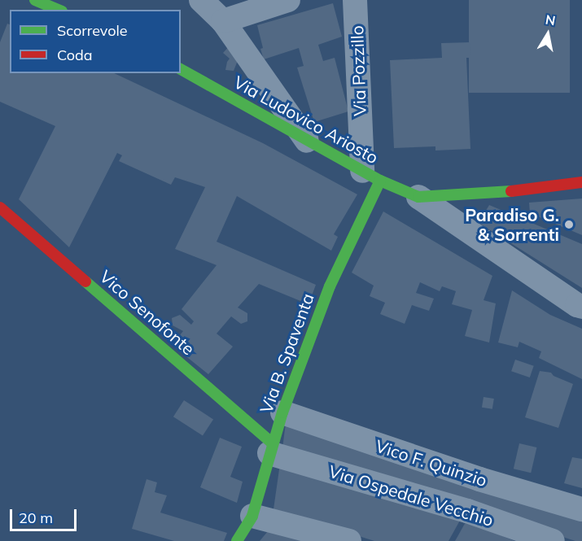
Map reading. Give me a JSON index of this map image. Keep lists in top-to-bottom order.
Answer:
{
  "streets": {
    "street": [
      "Via Pozzillo",
      "Via Ludovico Ariosto",
      "Vico Senofonte",
      "Via B. Spaventa",
      "Vico F. Quinzio",
      "Via Ospedale Vecchio"
    ]
  },
  "crossings": [
    ["Via Pozzillo", "Via Ludovico Ariosto"],
    ["Via Pozzillo", "Via B. Spaventa"],
    ["Via Ludovico Ariosto", "Via B. Spaventa"],
    ["Vico Senofonte", "Via B. Spaventa"],
    ["Vico Senofonte", "Via Ospedale Vecchio"],
    ["Via B. Spaventa", "Vico F. Quinzio"],
    ["Via B. Spaventa", "Via Ospedale Vecchio"]
  ],
  "places": ["Paradiso G. & Sorrenti"],
  "legend": ["Scorrevole", "Coda"],
  "scale_bar": "20 m",
  "north": "top"
}
